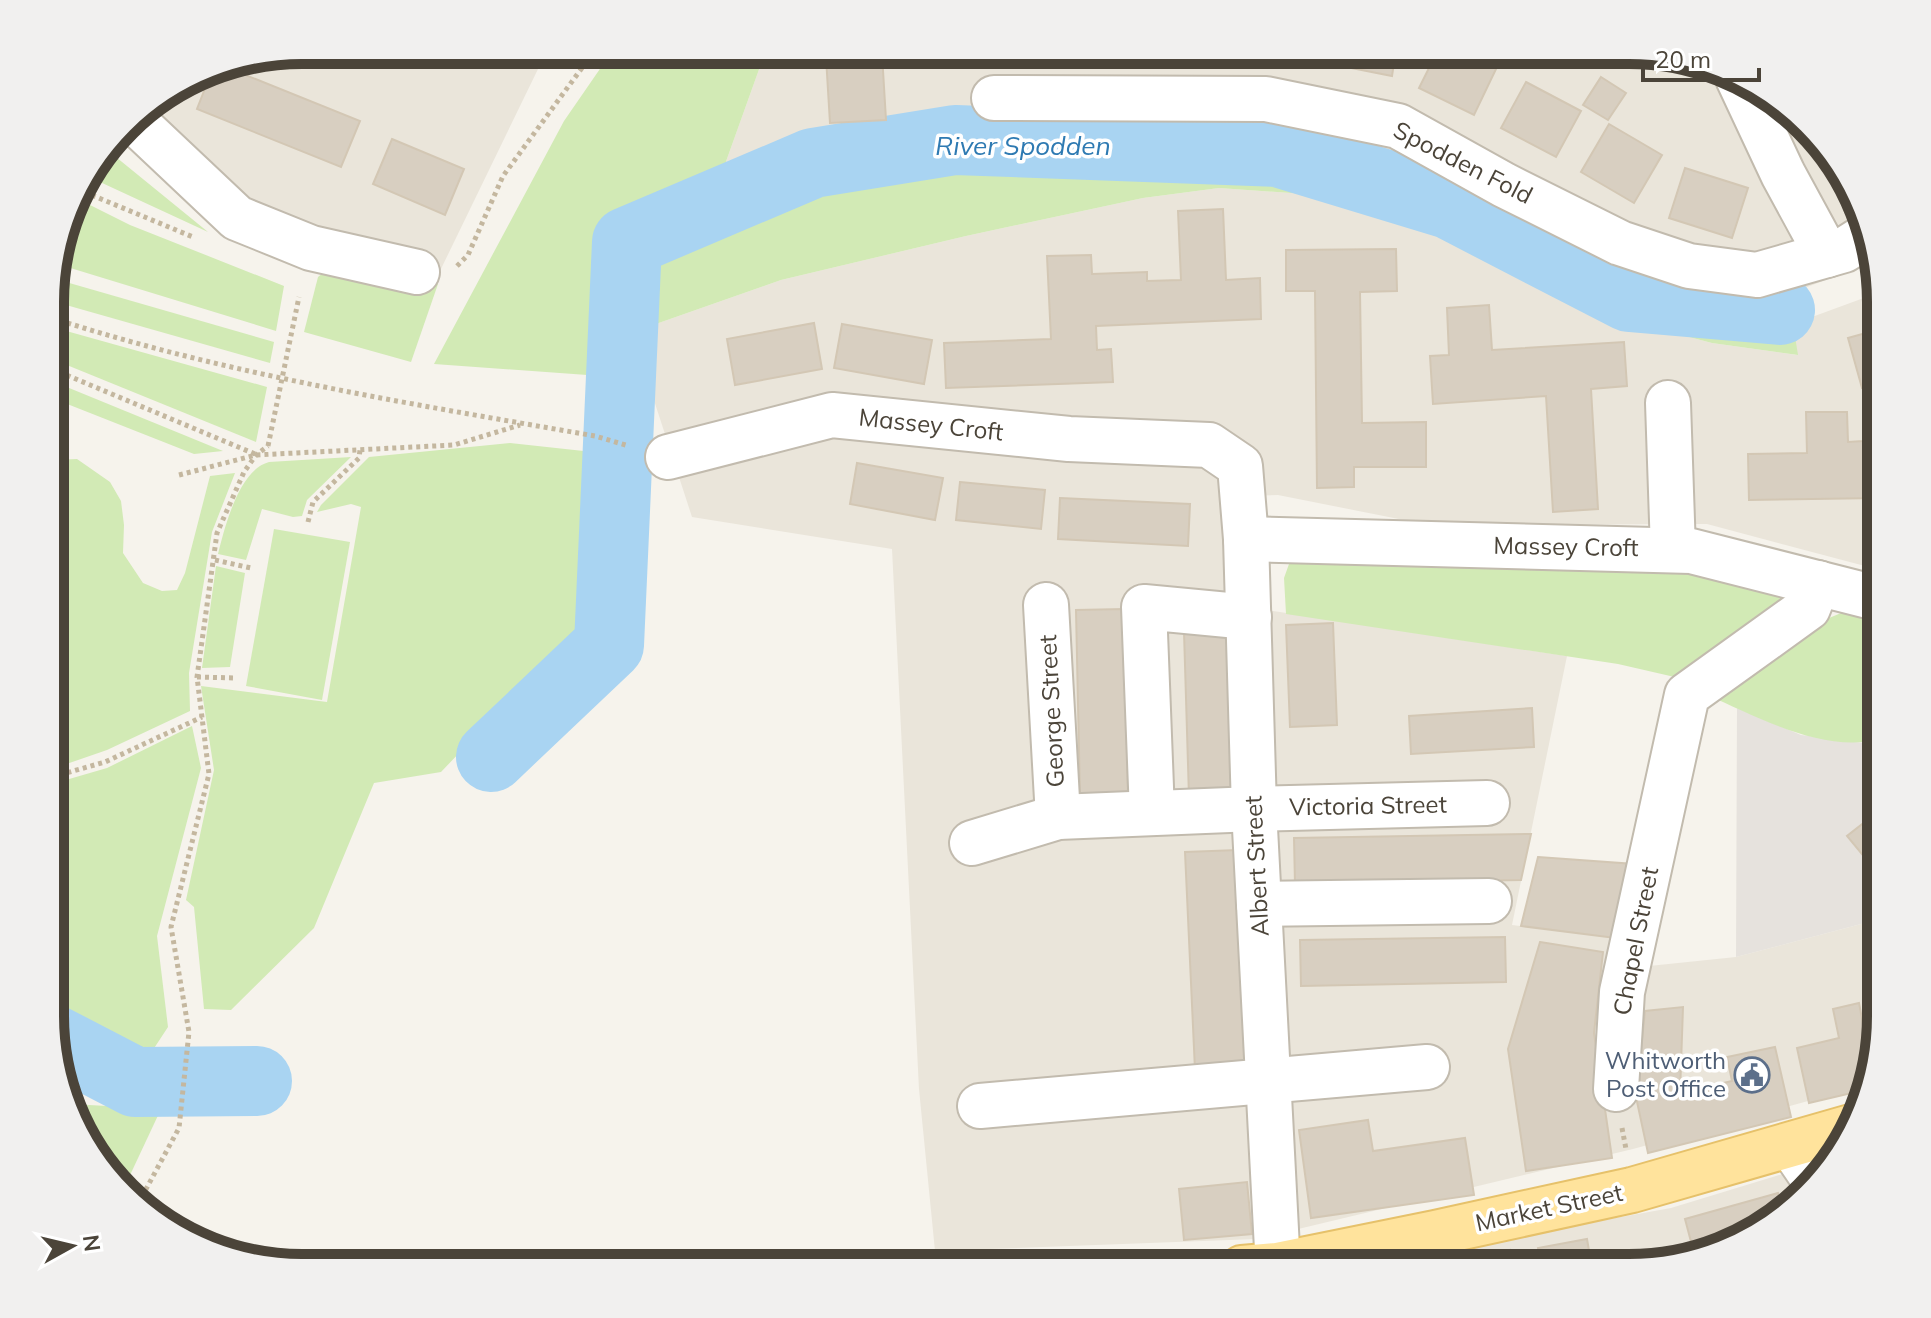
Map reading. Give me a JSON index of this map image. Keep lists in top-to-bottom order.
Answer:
{
  "streets": {
    "main road": ["Market Street"],
    "street": [
      "Spodden Fold",
      "Massey Croft",
      "George Street",
      "Victoria Street",
      "Albert Street",
      "Chapel Street"
    ]
  },
  "crossings": [
    ["Massey Croft", "Albert Street"],
    ["Massey Croft", "Chapel Street"],
    ["George Street", "Victoria Street"],
    ["Victoria Street", "Albert Street"]
  ],
  "water": ["River Spodden"],
  "places": {
    "public building": ["Whitworth Post Office"]
  },
  "scale_bar": "20 m",
  "north": "right"
}
